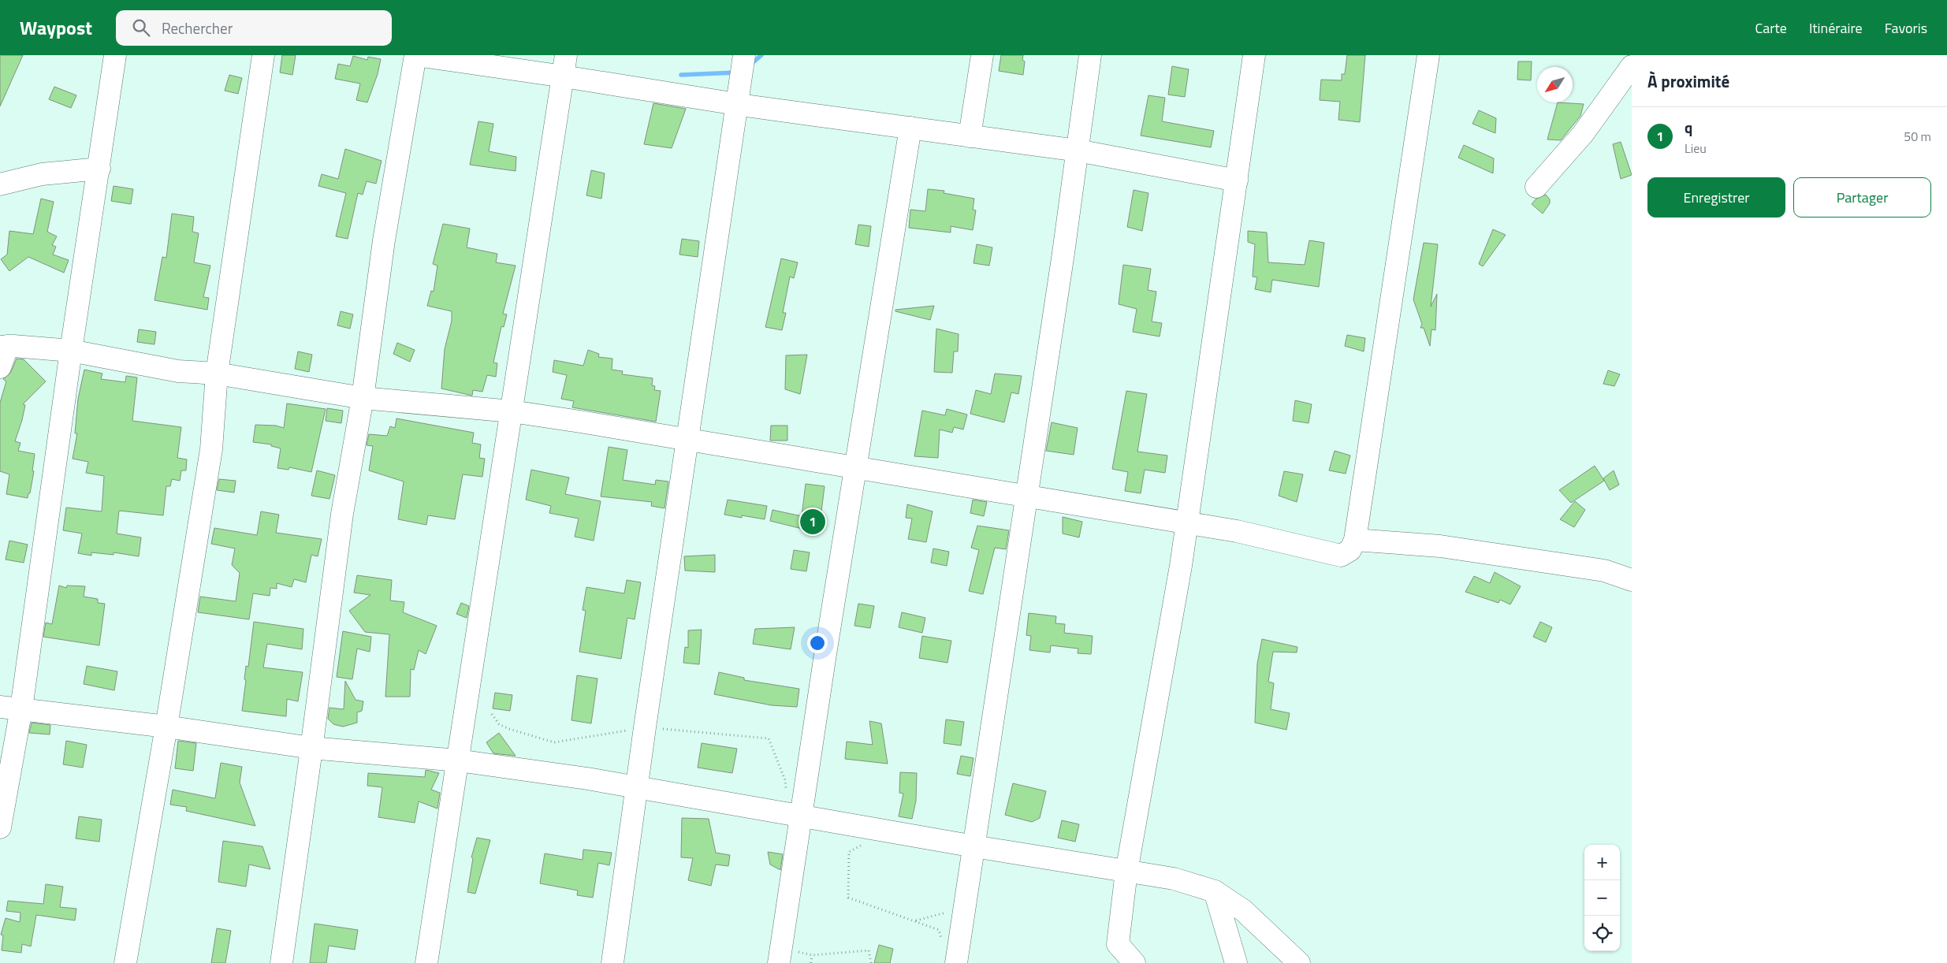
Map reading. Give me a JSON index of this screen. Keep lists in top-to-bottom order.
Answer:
{
  "north": "bottom left",
  "page": {
    "header": "Waypost",
    "search": "Rechercher",
    "nav": ["Carte", "Itinéraire", "Favoris"],
    "heading": "À proximité",
    "list": [
      {
        "mark": "1",
        "name": "q",
        "note": "Lieu",
        "value": "50 m"
      }
    ],
    "buttons": ["Enregistrer", "Partager"],
    "pins": "1",
    "map_buttons": ["+", "−"]
  }
}
